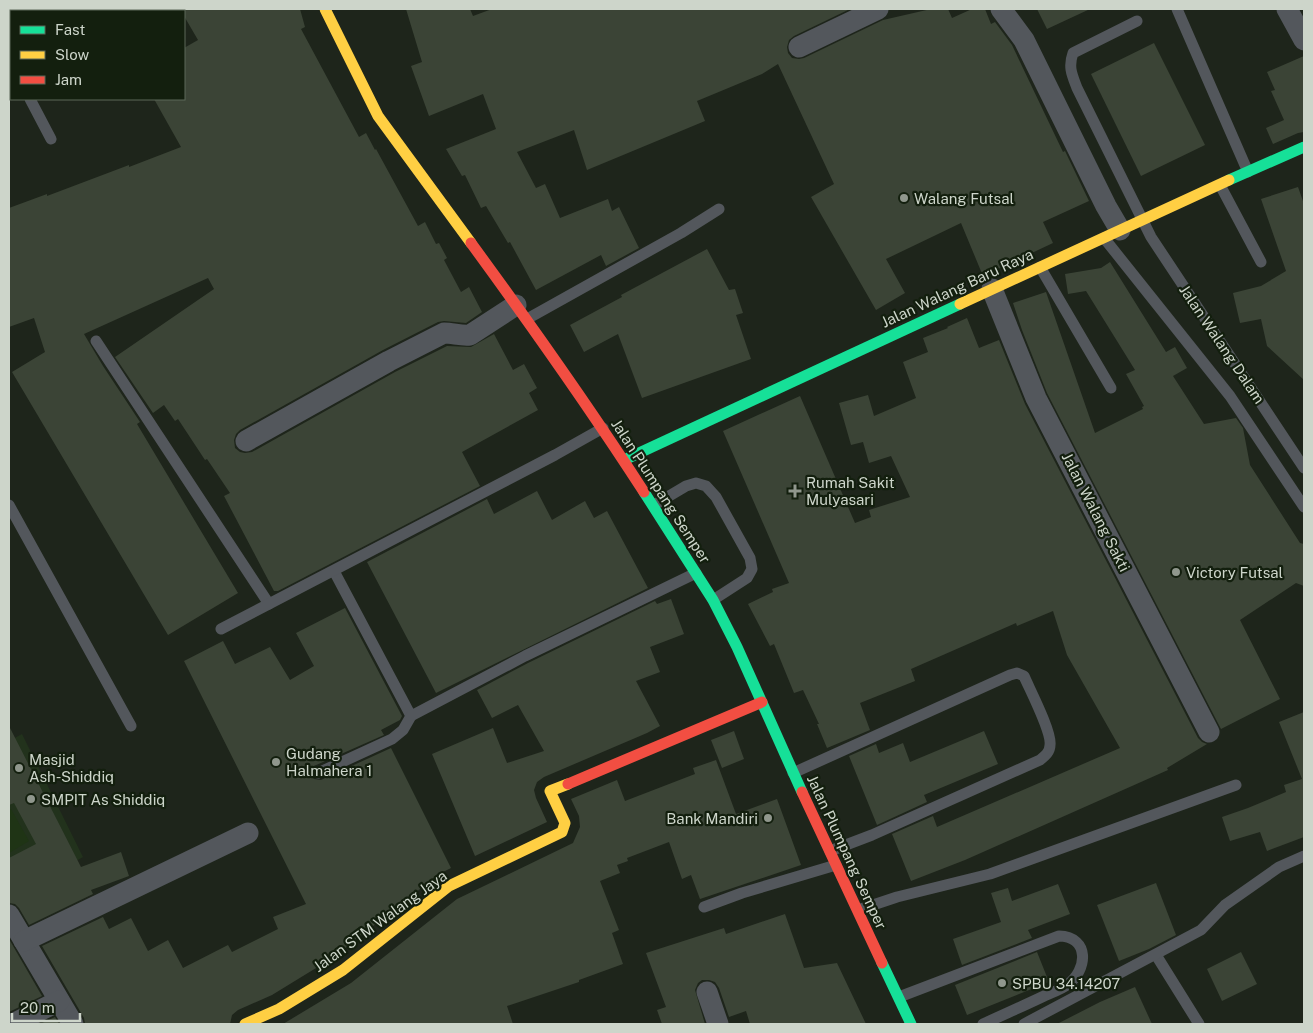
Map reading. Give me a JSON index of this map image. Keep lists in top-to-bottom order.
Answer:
{
  "streets": {
    "street": [
      "Jalan Walang Baru Raya",
      "Jalan Plumpang Semper",
      "Jalan Walang Sakti",
      "Jalan STM Walang Jaya"
    ],
    "lane": ["Jalan Walang Dalam"]
  },
  "crossings": [
    ["Jalan Walang Baru Raya", "Jalan Walang Dalam"],
    ["Jalan Walang Baru Raya", "Jalan Plumpang Semper"],
    ["Jalan Walang Baru Raya", "Jalan Walang Sakti"],
    ["Jalan Plumpang Semper", "Jalan STM Walang Jaya"]
  ],
  "places": {
    "other": [
      "Walang Futsal",
      "Victory Futsal",
      "Gudang Halmahera 1",
      "Masjid Ash-Shiddiq",
      "SMPIT As Shiddiq",
      "Bank Mandiri",
      "SPBU 34.14207"
    ],
    "health": ["Rumah Sakit Mulyasari"]
  },
  "legend": ["Fast", "Slow", "Jam"],
  "scale_bar": "20 m"
}
